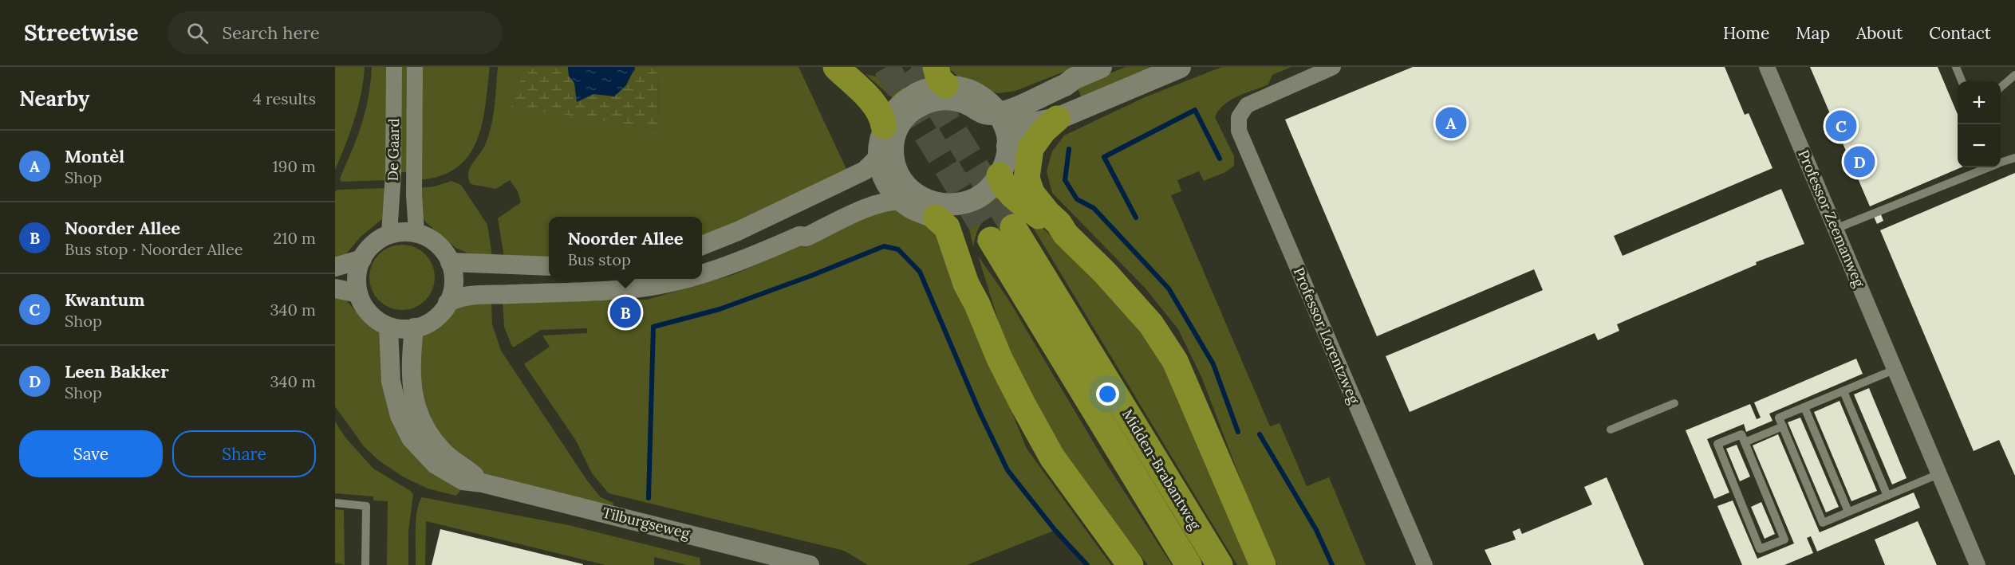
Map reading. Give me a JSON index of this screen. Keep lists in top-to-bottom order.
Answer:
{
  "streets": {
    "highway": ["Midden-Brabantweg"],
    "street": [
      "De Gaard",
      "Professor Zeemanweg",
      "Professor Lorentzweg",
      "Tilburgseweg"
    ]
  },
  "crossings": [
    ["De Gaard", "Tilburgseweg"]
  ],
  "page": {
    "header": "Streetwise",
    "search": "Search here",
    "nav": [
      "Home",
      "Map",
      "About",
      "Contact"
    ],
    "heading": ["Nearby", "4 results"],
    "map_buttons": ["+", "−"],
    "pins": [
      "A",
      "C",
      "D",
      "B"
    ],
    "list": [
      {
        "mark": "A",
        "name": "Montèl",
        "note": "Shop",
        "value": "190 m"
      },
      {
        "mark": "B",
        "name": "Noorder Allee",
        "note": "Bus stop · Noorder Allee",
        "value": "210 m"
      },
      {
        "mark": "C",
        "name": "Kwantum",
        "note": "Shop",
        "value": "340 m"
      },
      {
        "mark": "D",
        "name": "Leen Bakker",
        "note": "Shop",
        "value": "340 m"
      }
    ],
    "popup": ["Noorder Allee", "Bus stop"],
    "buttons": ["Save", "Share"]
  }
}
